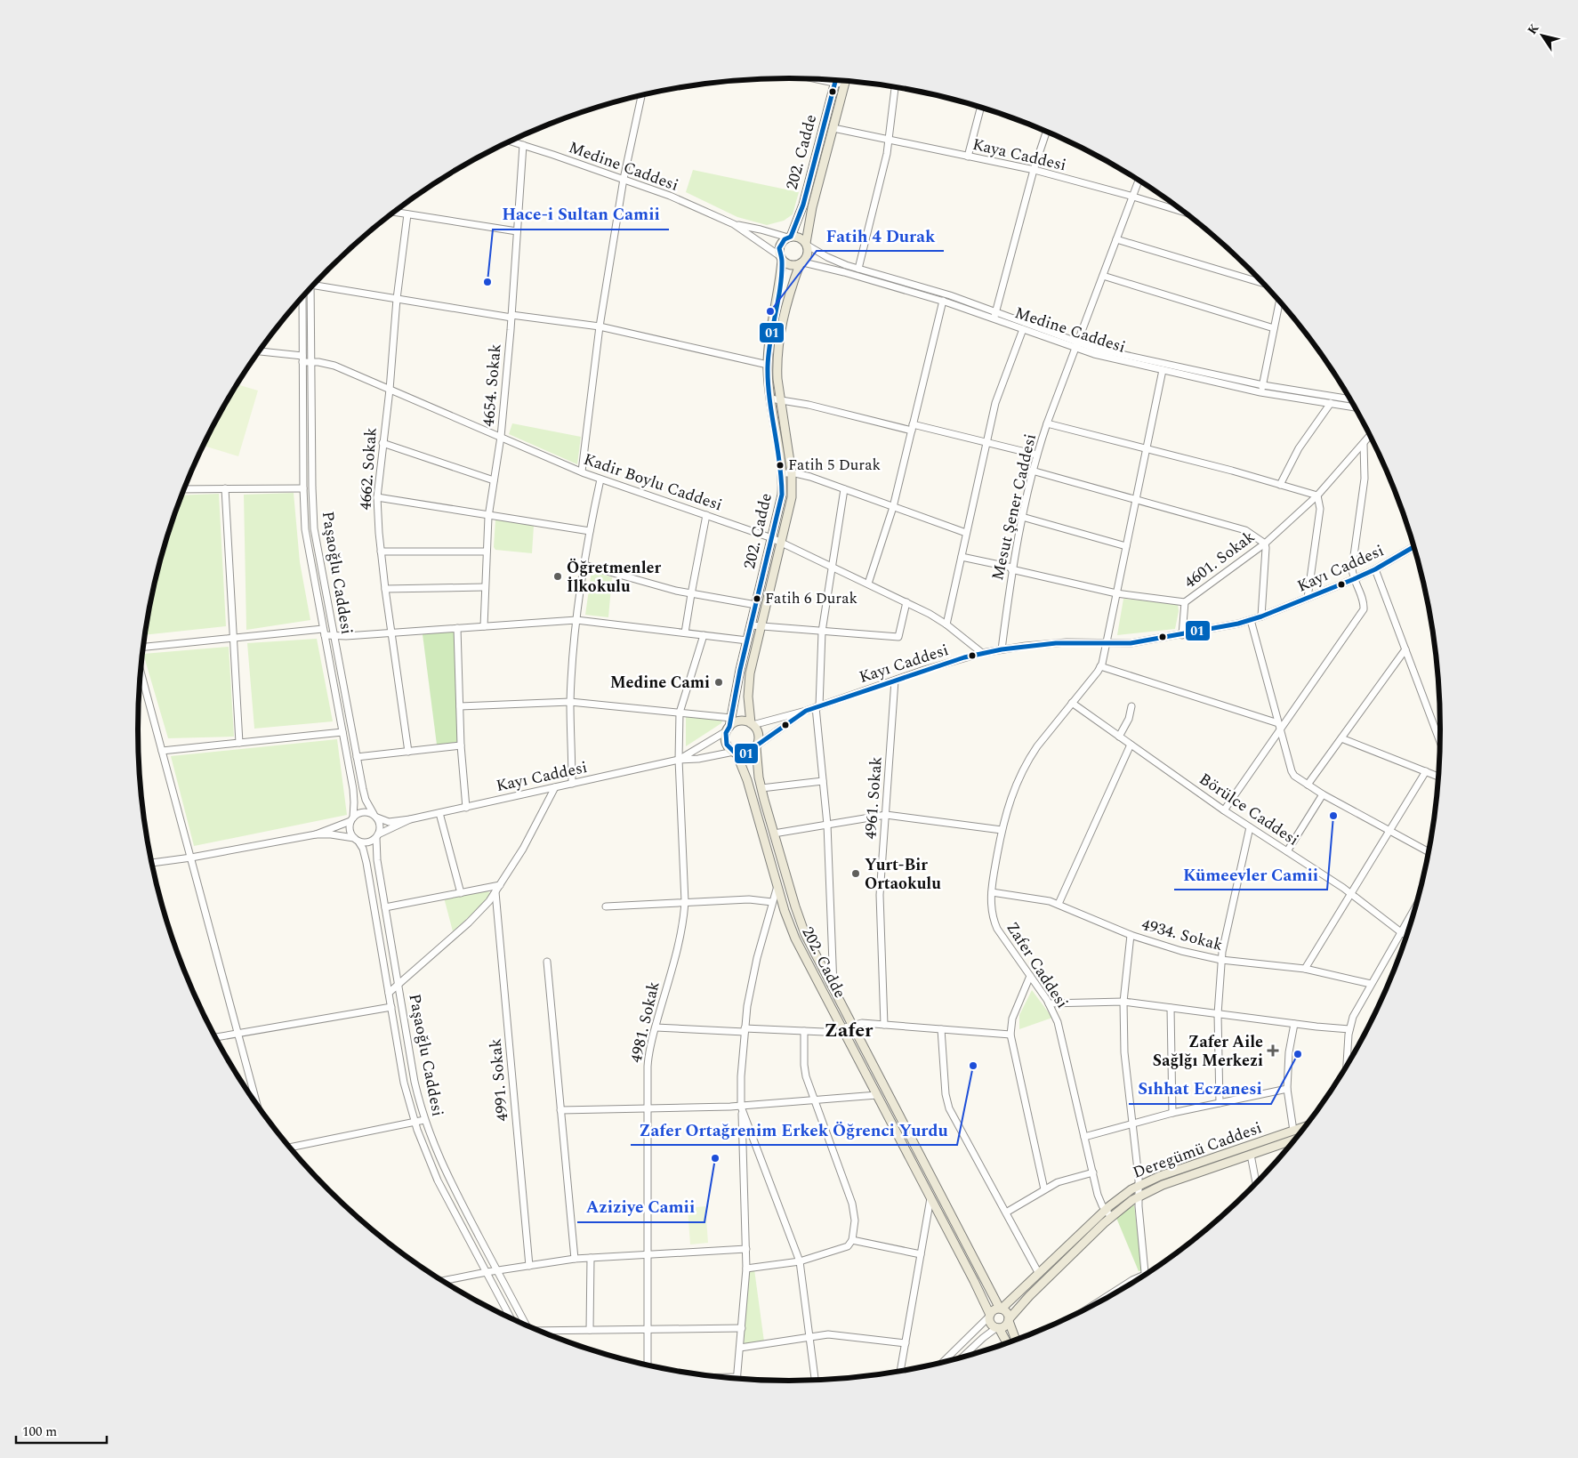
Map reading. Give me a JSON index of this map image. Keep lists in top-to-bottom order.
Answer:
{
  "streets": {
    "main road": ["202. Cadde", "Deregümü Caddesi"],
    "street": [
      "Kaya Caddesi",
      "Medine Caddesi",
      "4654. Sokak",
      "4662. Sokak",
      "Kadir Boylu Caddesi",
      "Mesut Şener Caddesi",
      "4601. Sokak",
      "Kayı Caddesi",
      "Paşaoğlu Caddesi",
      "4961. Sokak",
      "Börülce Caddesi",
      "4934. Sokak",
      "Zafer Caddesi",
      "4981. Sokak",
      "4991. Sokak"
    ]
  },
  "crossings": [
    ["202. Cadde", "Kaya Caddesi"],
    ["202. Cadde", "Medine Caddesi"],
    ["202. Cadde", "Kadir Boylu Caddesi"],
    ["202. Cadde", "Kayı Caddesi"],
    ["202. Cadde", "Deregümü Caddesi"],
    ["Kaya Caddesi", "Mesut Şener Caddesi"],
    ["Medine Caddesi", "4654. Sokak"],
    ["Medine Caddesi", "Mesut Şener Caddesi"],
    ["Medine Caddesi", "Zafer Caddesi"],
    ["4654. Sokak", "Kadir Boylu Caddesi"],
    ["4662. Sokak", "Kadir Boylu Caddesi"],
    ["Kadir Boylu Caddesi", "Kayı Caddesi"],
    ["Kadir Boylu Caddesi", "Paşaoğlu Caddesi"],
    ["Mesut Şener Caddesi", "4601. Sokak"],
    ["Mesut Şener Caddesi", "Kayı Caddesi"],
    ["4601. Sokak", "Zafer Caddesi"],
    ["Kayı Caddesi", "Paşaoğlu Caddesi"],
    ["Kayı Caddesi", "4961. Sokak"],
    ["Kayı Caddesi", "Zafer Caddesi"],
    ["Kayı Caddesi", "4981. Sokak"],
    ["Börülce Caddesi", "Zafer Caddesi"],
    ["4934. Sokak", "Zafer Caddesi"],
    ["Zafer Caddesi", "Deregümü Caddesi"]
  ],
  "districts": ["Zafer"],
  "places": {
    "other": [
      "Hace-i Sultan Camii",
      "Fatih 4 Durak",
      "Fatih 5 Durak",
      "Öğretmenler İlkokulu",
      "Fatih 6 Durak",
      "Medine Cami",
      "Kümeevler Camii",
      "Yurt-Bir Ortaokulu",
      "Sıhhat Eczanesi",
      "Zafer Ortağrenim Erkek Öğrenci Yurdu",
      "Aziziye Camii"
    ],
    "health": ["Zafer Aile Sağlğı Merkezi"]
  },
  "lines": ["transit line 01"],
  "scale_bar": "100 m",
  "north": "top left"
}
